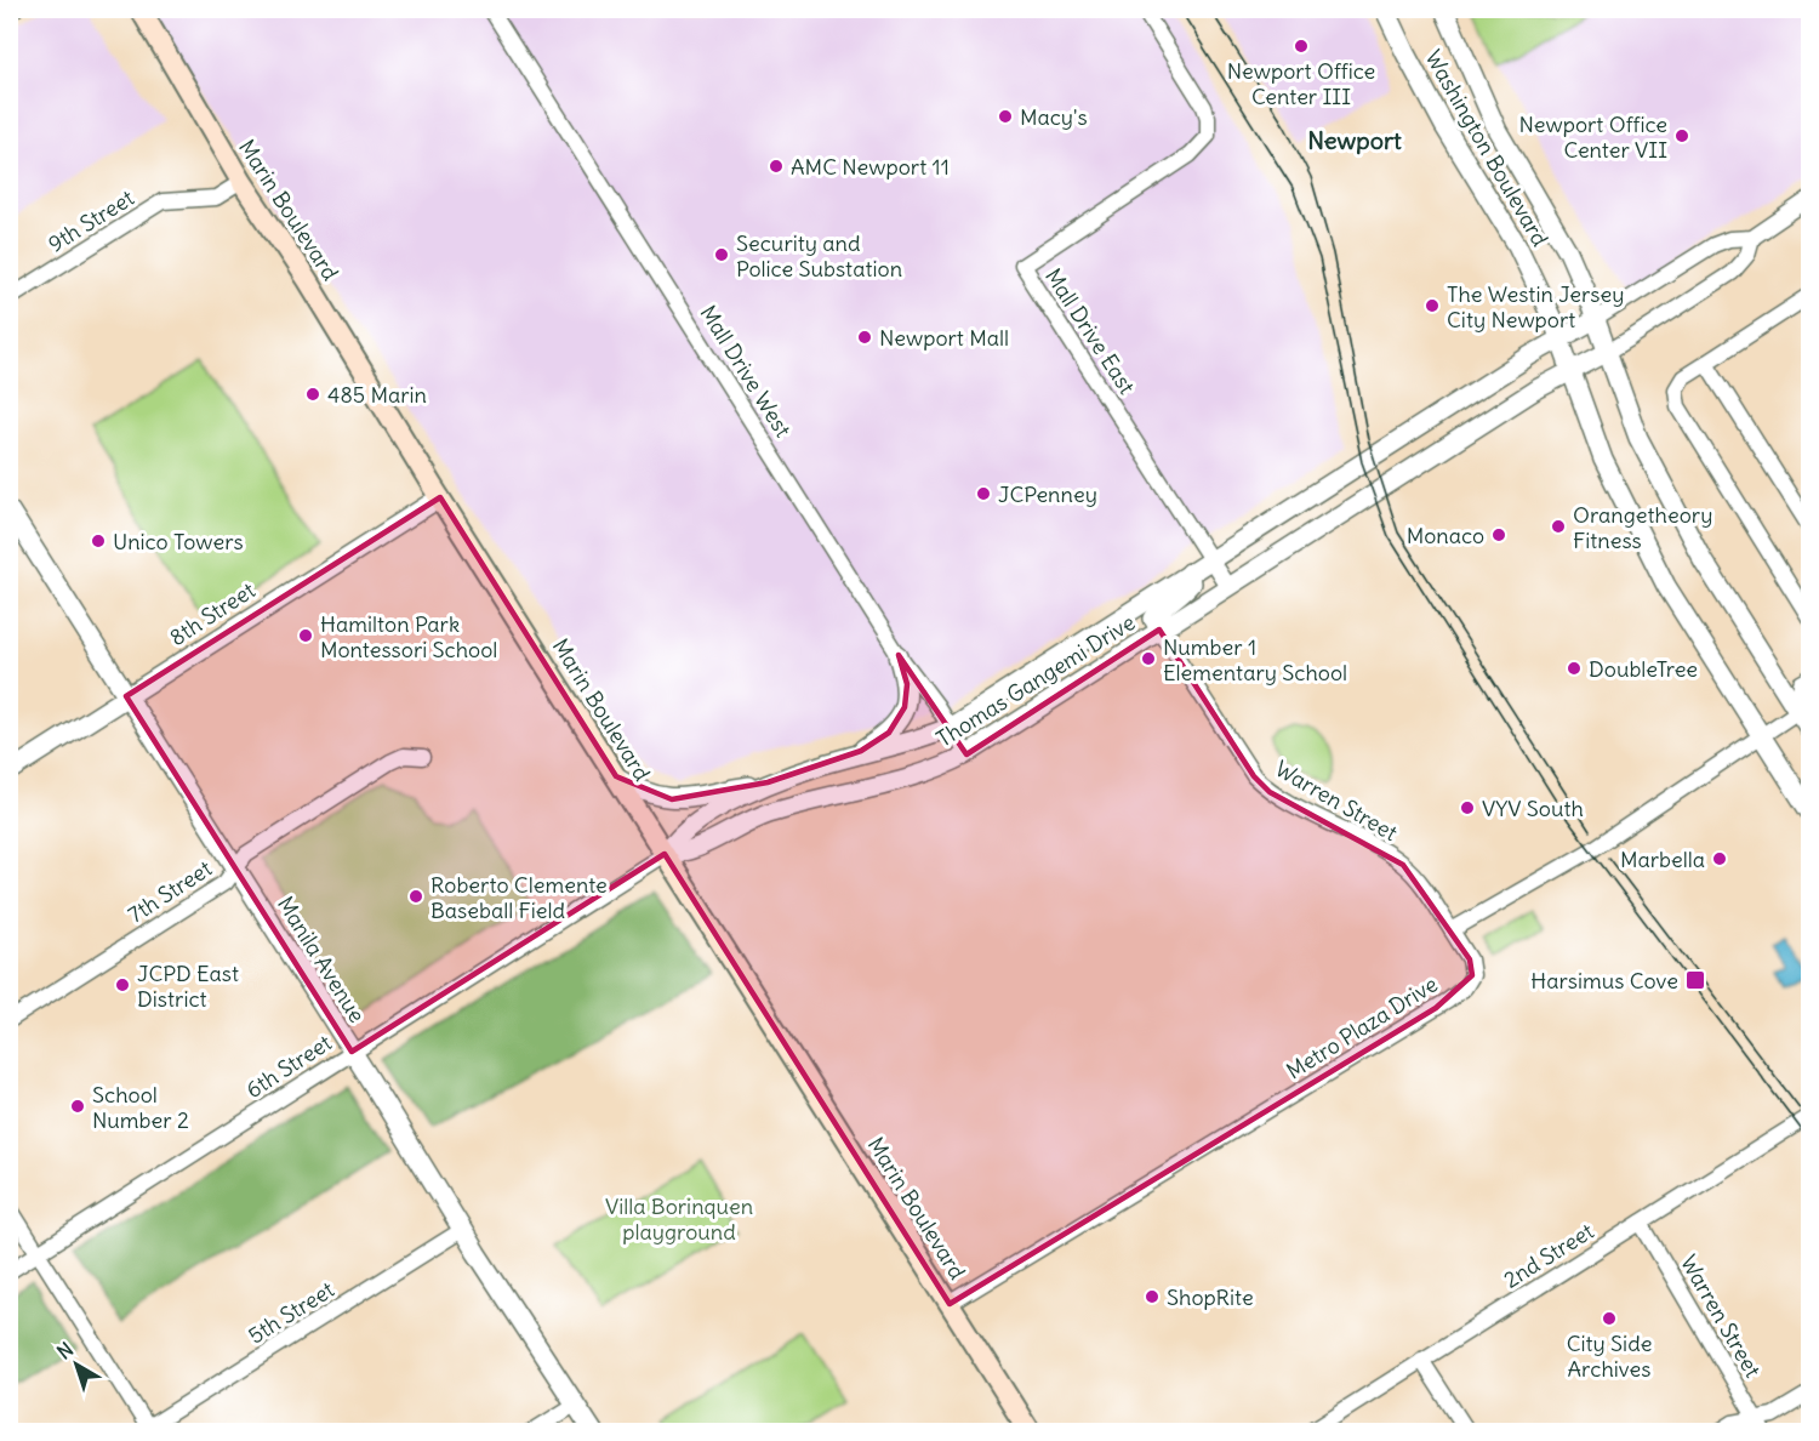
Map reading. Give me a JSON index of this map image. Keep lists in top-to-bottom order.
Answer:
{
  "streets": {
    "main road": ["Marin Boulevard"],
    "street": [
      "Washington Boulevard",
      "9th Street",
      "Mall Drive East",
      "Mall Drive West",
      "8th Street",
      "Thomas Gangemi Drive",
      "Warren Street",
      "7th Street",
      "Manila Avenue",
      "Metro Plaza Drive",
      "6th Street",
      "2nd Street",
      "5th Street"
    ]
  },
  "crossings": [
    ["Washington Boulevard", "Thomas Gangemi Drive"],
    ["Marin Boulevard", "9th Street"],
    ["Marin Boulevard", "8th Street"],
    ["Marin Boulevard", "Thomas Gangemi Drive"],
    ["Marin Boulevard", "Metro Plaza Drive"],
    ["Marin Boulevard", "6th Street"],
    ["Mall Drive East", "Thomas Gangemi Drive"],
    ["Mall Drive West", "Thomas Gangemi Drive"],
    ["8th Street", "Manila Avenue"],
    ["Thomas Gangemi Drive", "Warren Street"],
    ["Thomas Gangemi Drive", "6th Street"],
    ["Warren Street", "Metro Plaza Drive"],
    ["Warren Street", "2nd Street"],
    ["7th Street", "Manila Avenue"],
    ["Manila Avenue", "6th Street"],
    ["Manila Avenue", "5th Street"]
  ],
  "districts": ["Newport"],
  "parks": ["Villa Borinquen playground"],
  "places": {
    "other": [
      "Newport Office Center III",
      "Macy's",
      "Newport Office Center VII",
      "AMC Newport 11",
      "Security and Police Substation",
      "The Westin Jersey City Newport",
      "Newport Mall",
      "485 Marin",
      "JCPenney",
      "Orangetheory Fitness",
      "Monaco",
      "Unico Towers",
      "Hamilton Park Montessori School",
      "Number 1 Elementary School",
      "DoubleTree",
      "VYV South",
      "Marbella",
      "Roberto Clemente Baseball Field",
      "JCPD East District",
      "School Number 2",
      "ShopRite",
      "City Side Archives"
    ],
    "transit": ["Harsimus Cove"]
  },
  "north": "top left"
}
